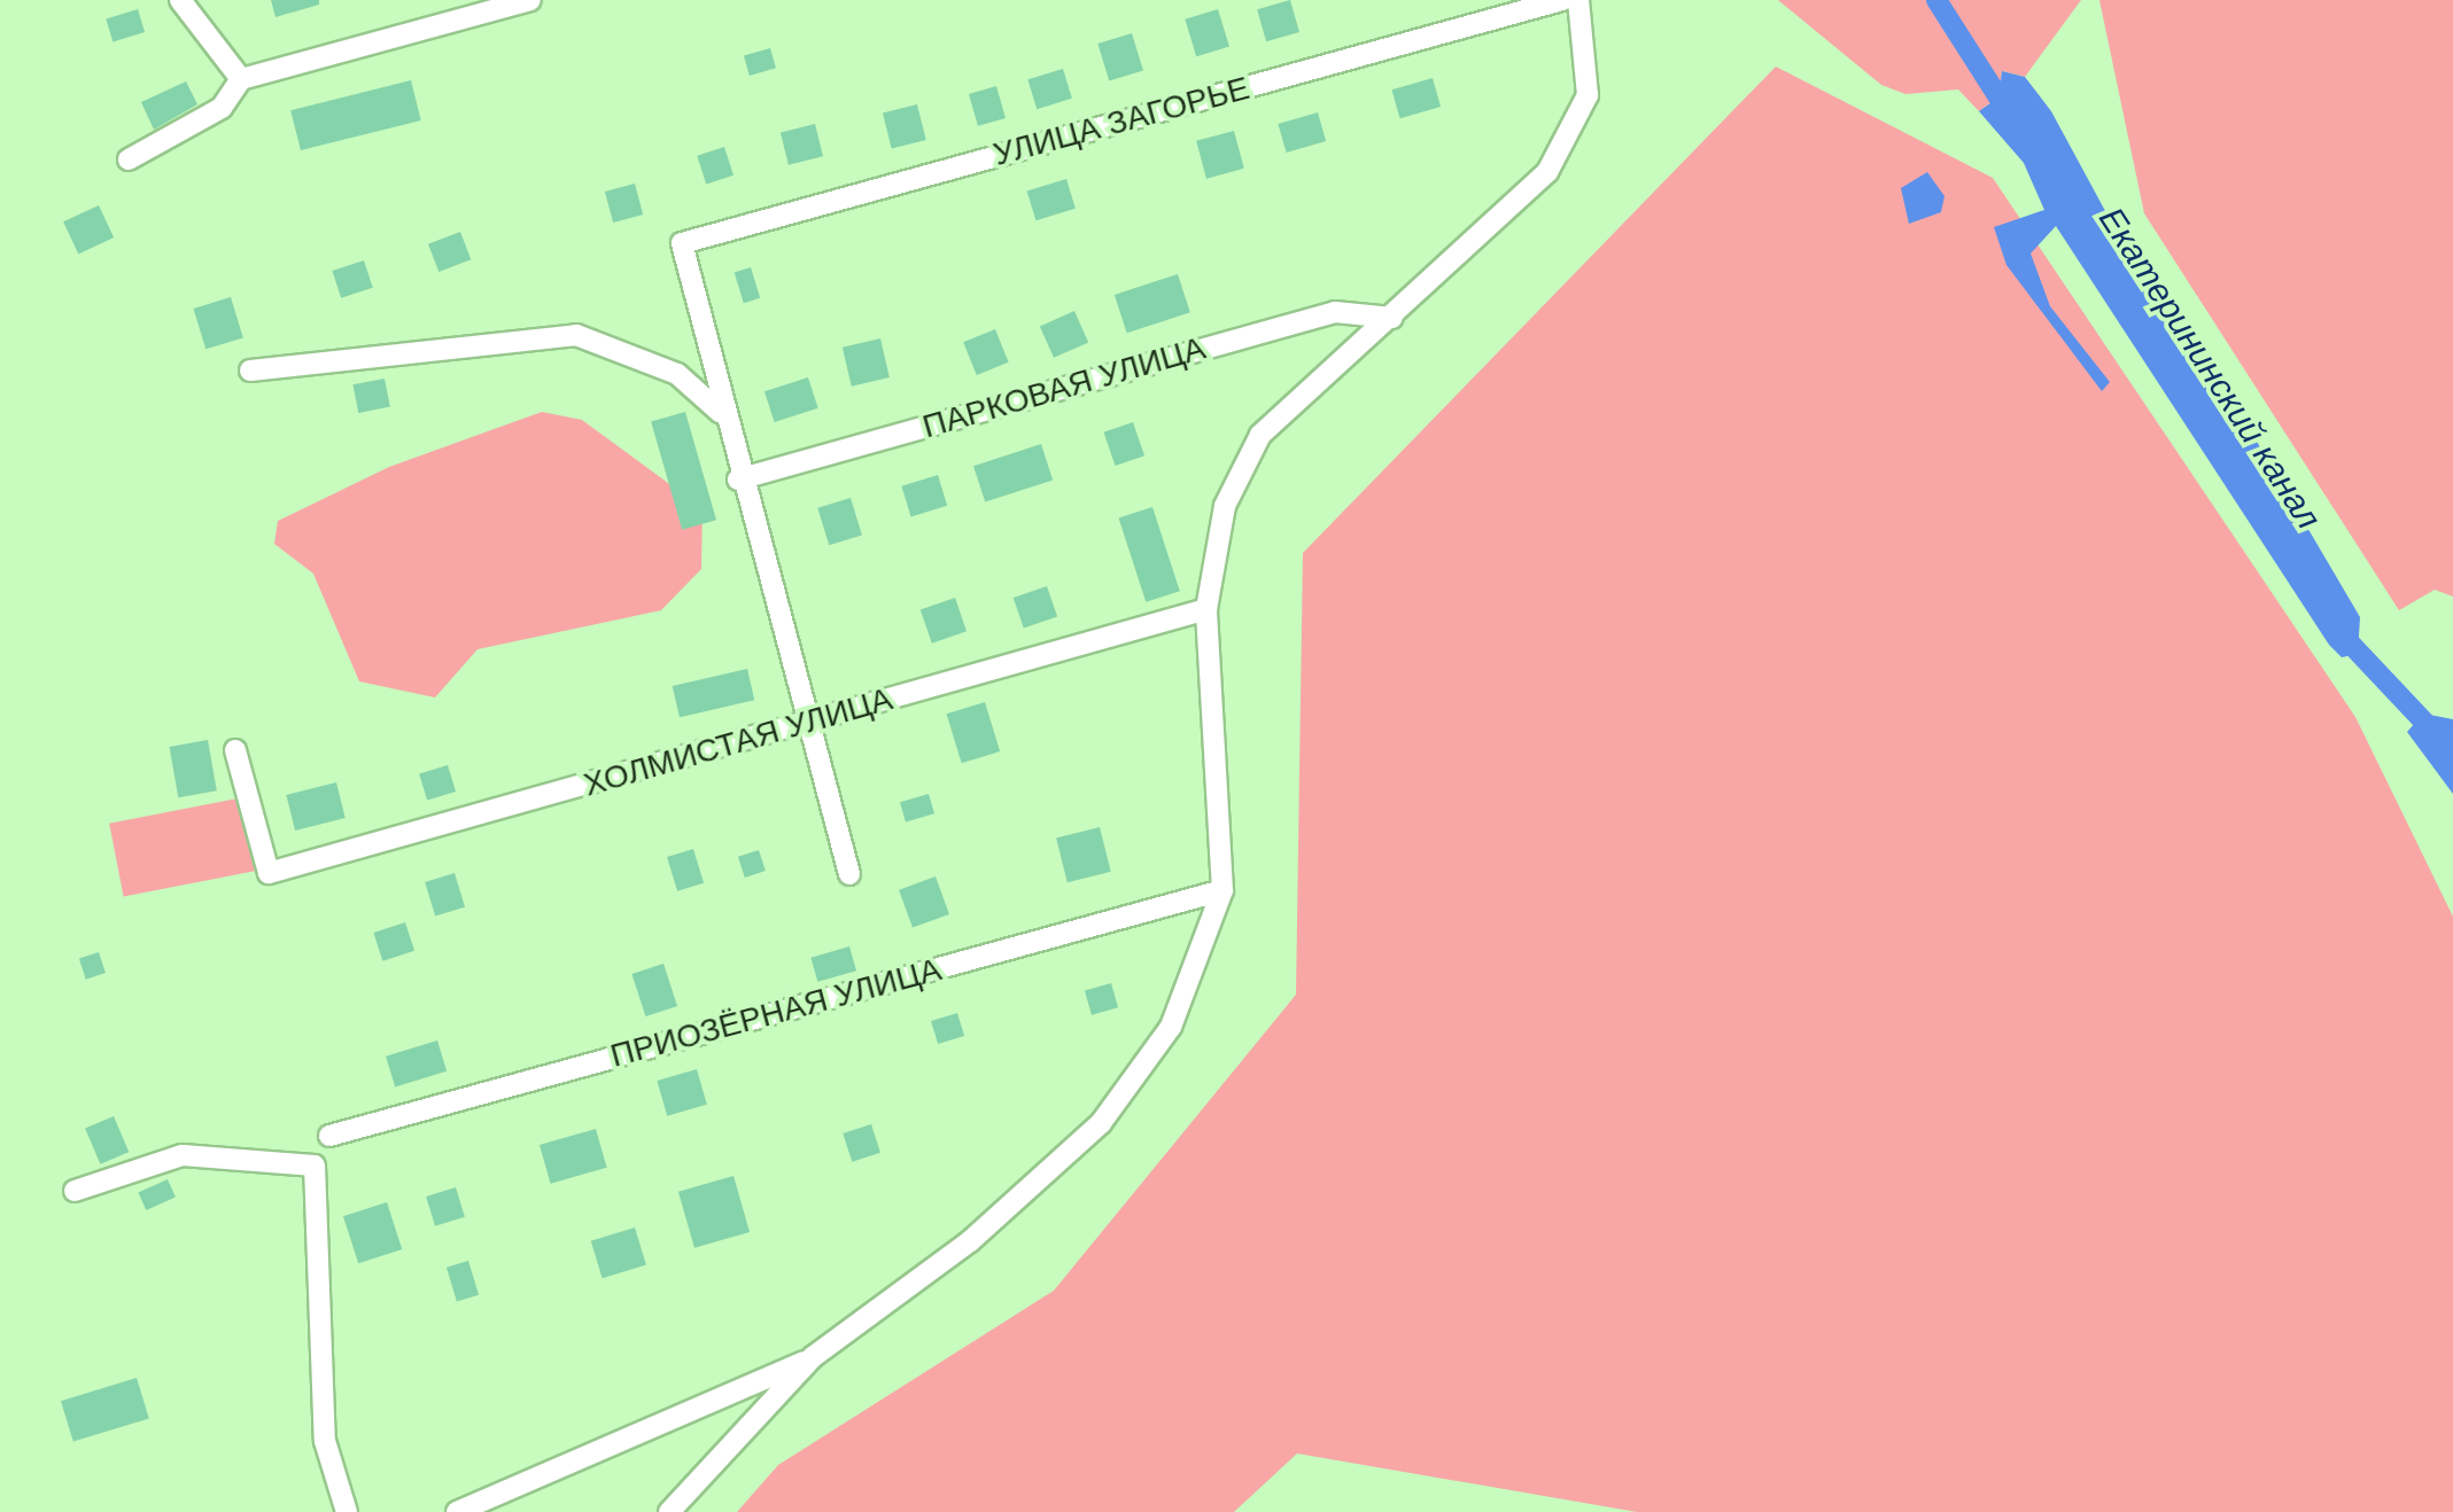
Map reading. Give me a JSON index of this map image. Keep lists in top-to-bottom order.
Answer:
{
  "streets": {
    "street": [
      "УЛИЦА ЗАГОРЬЕ",
      "ПАРКОВАЯ УЛИЦА",
      "ХОЛМИСТАЯ УЛИЦА",
      "ПРИОЗЁРНАЯ УЛИЦА"
    ]
  },
  "water": ["Екатерининский канал"]
}
